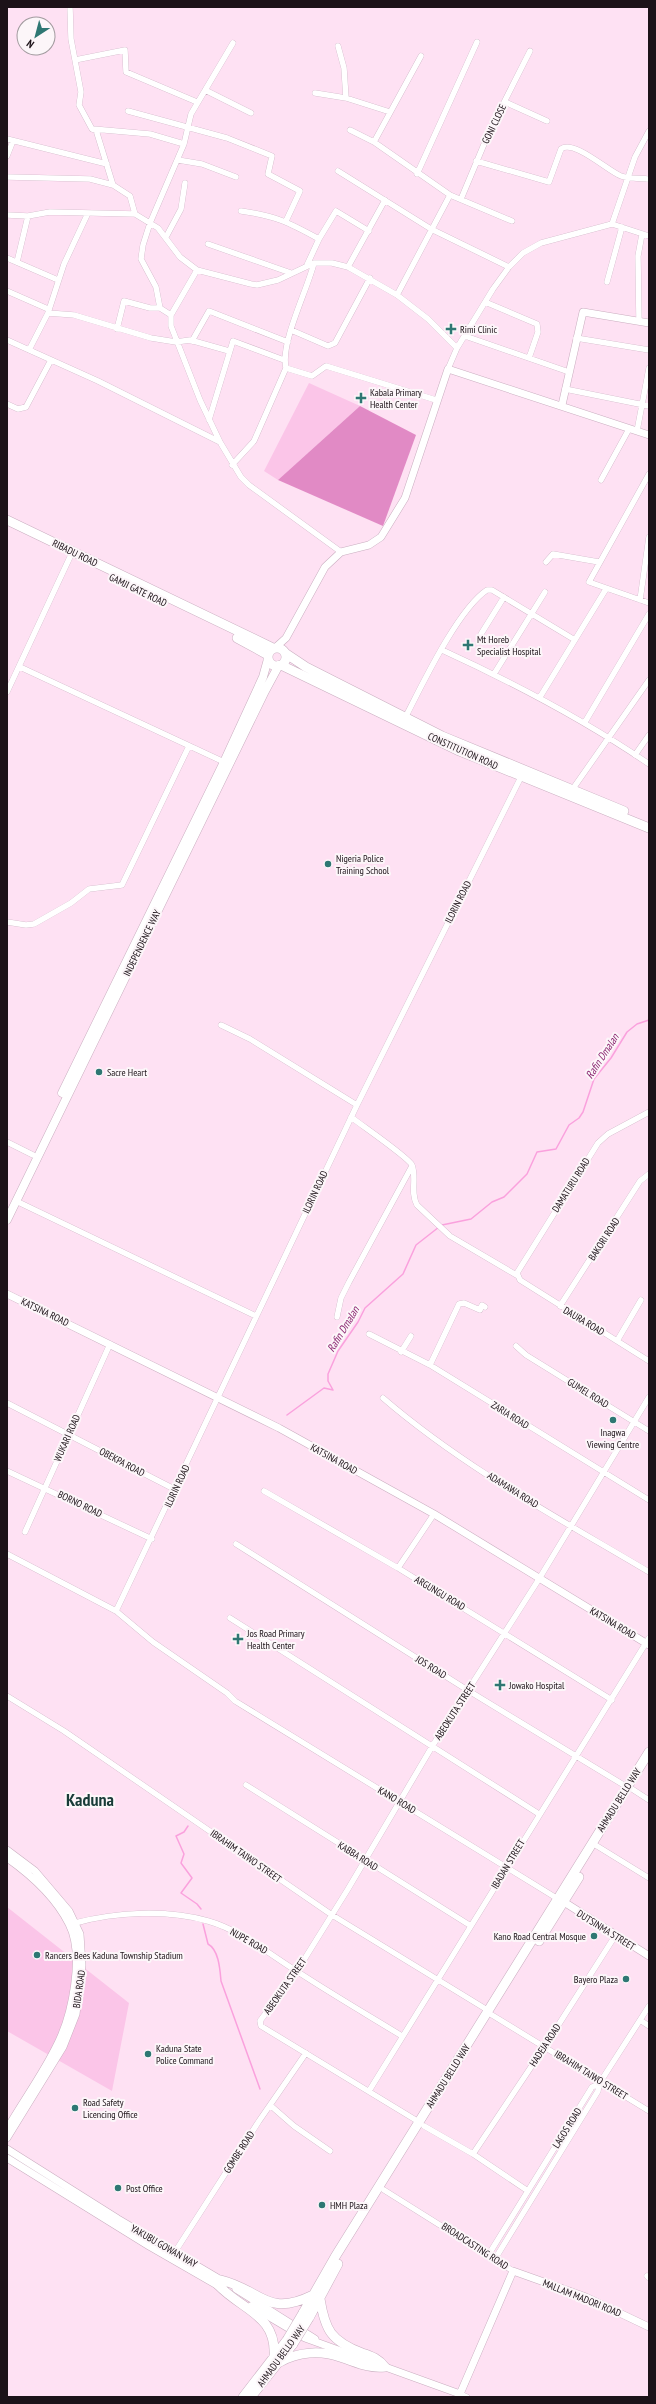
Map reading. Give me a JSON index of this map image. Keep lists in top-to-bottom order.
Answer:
{
  "streets": {
    "main road": [
      "RIBADU ROAD",
      "GAMJI GATE ROAD",
      "CONSTITUTION ROAD",
      "INDEPENDENCE WAY",
      "AHMADU BELLO WAY"
    ],
    "street": [
      "GONI CLOSE",
      "ILORIN ROAD",
      "DAMATURU ROAD",
      "BAKORI ROAD",
      "KATSINA ROAD",
      "DAURA ROAD",
      "GUMEL ROAD",
      "ZARIA ROAD",
      "WUKARI ROAD",
      "OBEKPA ROAD",
      "ADAMAWA ROAD",
      "BORNO ROAD",
      "ARGUNGU ROAD",
      "JOS ROAD",
      "ABEOKUTA STREET",
      "KANO ROAD",
      "IBRAHIM TAIWO STREET",
      "KABBA ROAD",
      "IBADAN STREET",
      "DUTSINMA STREET",
      "NUPE ROAD",
      "BIDA ROAD",
      "HADEJA ROAD",
      "LAGOS ROAD",
      "GOMBE ROAD",
      "YAKUBU GOWAN WAY",
      "BROADCASTING ROAD",
      "MALLAM MADORI ROAD"
    ]
  },
  "crossings": [
    ["RIBADU ROAD", "GAMJI GATE ROAD"],
    ["RIBADU ROAD", "CONSTITUTION ROAD"],
    ["RIBADU ROAD", "INDEPENDENCE WAY"],
    ["GAMJI GATE ROAD", "CONSTITUTION ROAD"],
    ["GAMJI GATE ROAD", "INDEPENDENCE WAY"],
    ["CONSTITUTION ROAD", "ILORIN ROAD"],
    ["CONSTITUTION ROAD", "INDEPENDENCE WAY"],
    ["ILORIN ROAD", "KATSINA ROAD"],
    ["ILORIN ROAD", "OBEKPA ROAD"],
    ["ILORIN ROAD", "BORNO ROAD"],
    ["ILORIN ROAD", "KANO ROAD"],
    ["DAMATURU ROAD", "DAURA ROAD"],
    ["BAKORI ROAD", "DAURA ROAD"],
    ["KATSINA ROAD", "WUKARI ROAD"],
    ["KATSINA ROAD", "ABEOKUTA STREET"],
    ["KATSINA ROAD", "IBADAN STREET"],
    ["GUMEL ROAD", "ABEOKUTA STREET"],
    ["ZARIA ROAD", "ABEOKUTA STREET"],
    ["WUKARI ROAD", "OBEKPA ROAD"],
    ["WUKARI ROAD", "BORNO ROAD"],
    ["ADAMAWA ROAD", "ABEOKUTA STREET"],
    ["ARGUNGU ROAD", "ABEOKUTA STREET"],
    ["ARGUNGU ROAD", "IBADAN STREET"],
    ["JOS ROAD", "ABEOKUTA STREET"],
    ["JOS ROAD", "AHMADU BELLO WAY"],
    ["JOS ROAD", "IBADAN STREET"],
    ["ABEOKUTA STREET", "KANO ROAD"],
    ["ABEOKUTA STREET", "IBRAHIM TAIWO STREET"],
    ["ABEOKUTA STREET", "KABBA ROAD"],
    ["ABEOKUTA STREET", "NUPE ROAD"],
    ["ABEOKUTA STREET", "GOMBE ROAD"],
    ["KANO ROAD", "AHMADU BELLO WAY"],
    ["KANO ROAD", "IBADAN STREET"],
    ["KANO ROAD", "DUTSINMA STREET"],
    ["AHMADU BELLO WAY", "IBRAHIM TAIWO STREET"],
    ["AHMADU BELLO WAY", "DUTSINMA STREET"],
    ["AHMADU BELLO WAY", "BROADCASTING ROAD"],
    ["IBRAHIM TAIWO STREET", "IBADAN STREET"],
    ["IBRAHIM TAIWO STREET", "HADEJA ROAD"],
    ["IBRAHIM TAIWO STREET", "LAGOS ROAD"],
    ["KABBA ROAD", "IBADAN STREET"],
    ["IBADAN STREET", "NUPE ROAD"],
    ["DUTSINMA STREET", "HADEJA ROAD"],
    ["NUPE ROAD", "BIDA ROAD"],
    ["LAGOS ROAD", "BROADCASTING ROAD"],
    ["GOMBE ROAD", "YAKUBU GOWAN WAY"],
    ["YAKUBU GOWAN WAY", "BROADCASTING ROAD"],
    ["BROADCASTING ROAD", "MALLAM MADORI ROAD"]
  ],
  "districts": ["Kaduna"],
  "water": ["Rafin Dmalan"],
  "places": {
    "health": [
      "Rimi Clinic",
      "Kabala Primary Health Center",
      "Mt Horeb Specialist Hospital",
      "Jos Road Primary Health Center",
      "Jowako Hospital"
    ],
    "other": [
      "Nigeria Police Training School",
      "Sacre Heart",
      "Inagwa Viewing Centre",
      "Kano Road Central Mosque",
      "Rancers Bees Kaduna Township Stadium",
      "Bayero Plaza",
      "Kaduna State Police Command",
      "Road Safety Licencing Office",
      "Post Office",
      "HMH Plaza"
    ]
  },
  "north": "bottom left"
}
